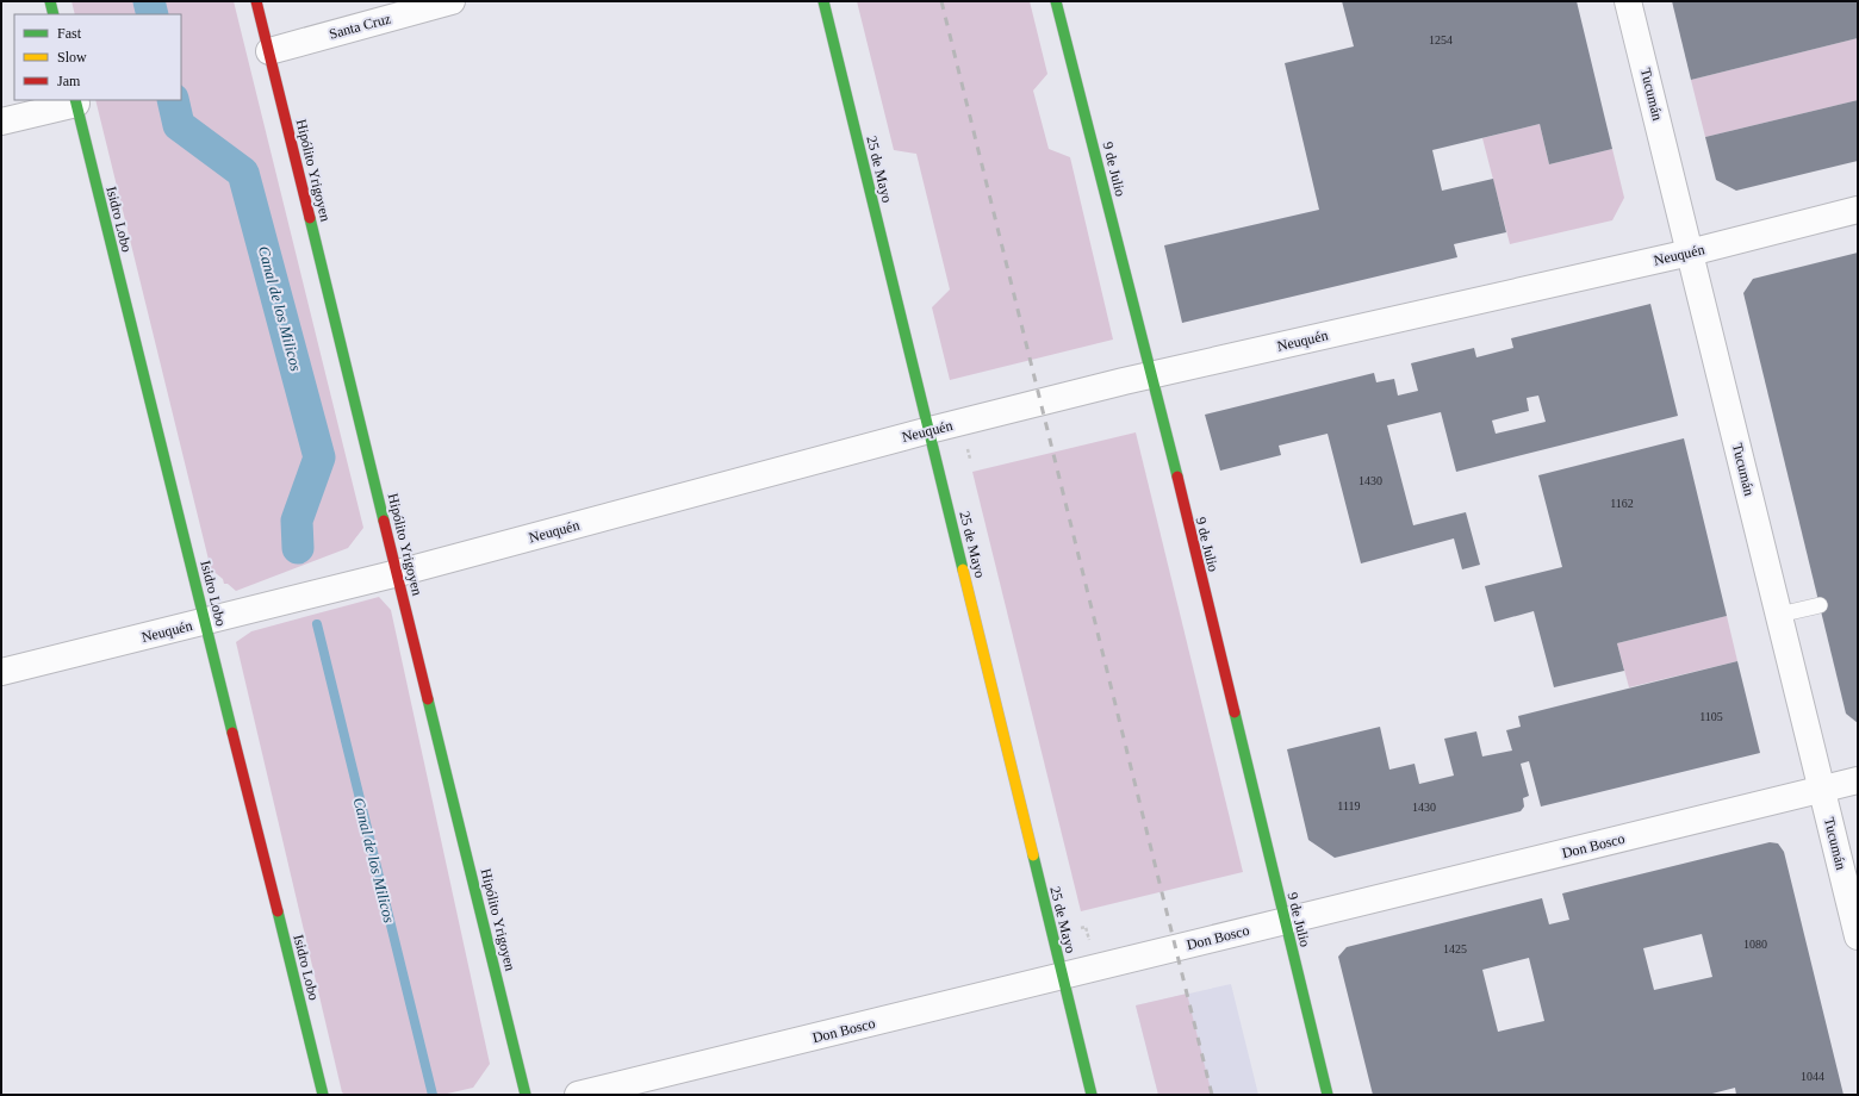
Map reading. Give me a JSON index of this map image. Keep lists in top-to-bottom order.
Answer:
{
  "streets": {
    "main road": [
      "25 de Mayo",
      "9 de Julio",
      "Hipólito Yrigoyen",
      "Isidro Lobo"
    ],
    "street": [
      "Santa Cruz",
      "Tucumán",
      "Neuquén",
      "Don Bosco"
    ]
  },
  "crossings": [
    ["Santa Cruz", "Hipólito Yrigoyen"],
    ["Tucumán", "Neuquén"],
    ["Tucumán", "Don Bosco"],
    ["25 de Mayo", "Neuquén"],
    ["25 de Mayo", "Don Bosco"],
    ["9 de Julio", "Neuquén"],
    ["9 de Julio", "Don Bosco"],
    ["Hipólito Yrigoyen", "Neuquén"],
    ["Isidro Lobo", "Neuquén"]
  ],
  "water": ["Canal de los Milicos"],
  "house_numbers": [
    "1254",
    "1430",
    "1162",
    "1105",
    "1119",
    "1430",
    "1080",
    "1425",
    "1044"
  ],
  "legend": ["Fast", "Slow", "Jam"]
}
